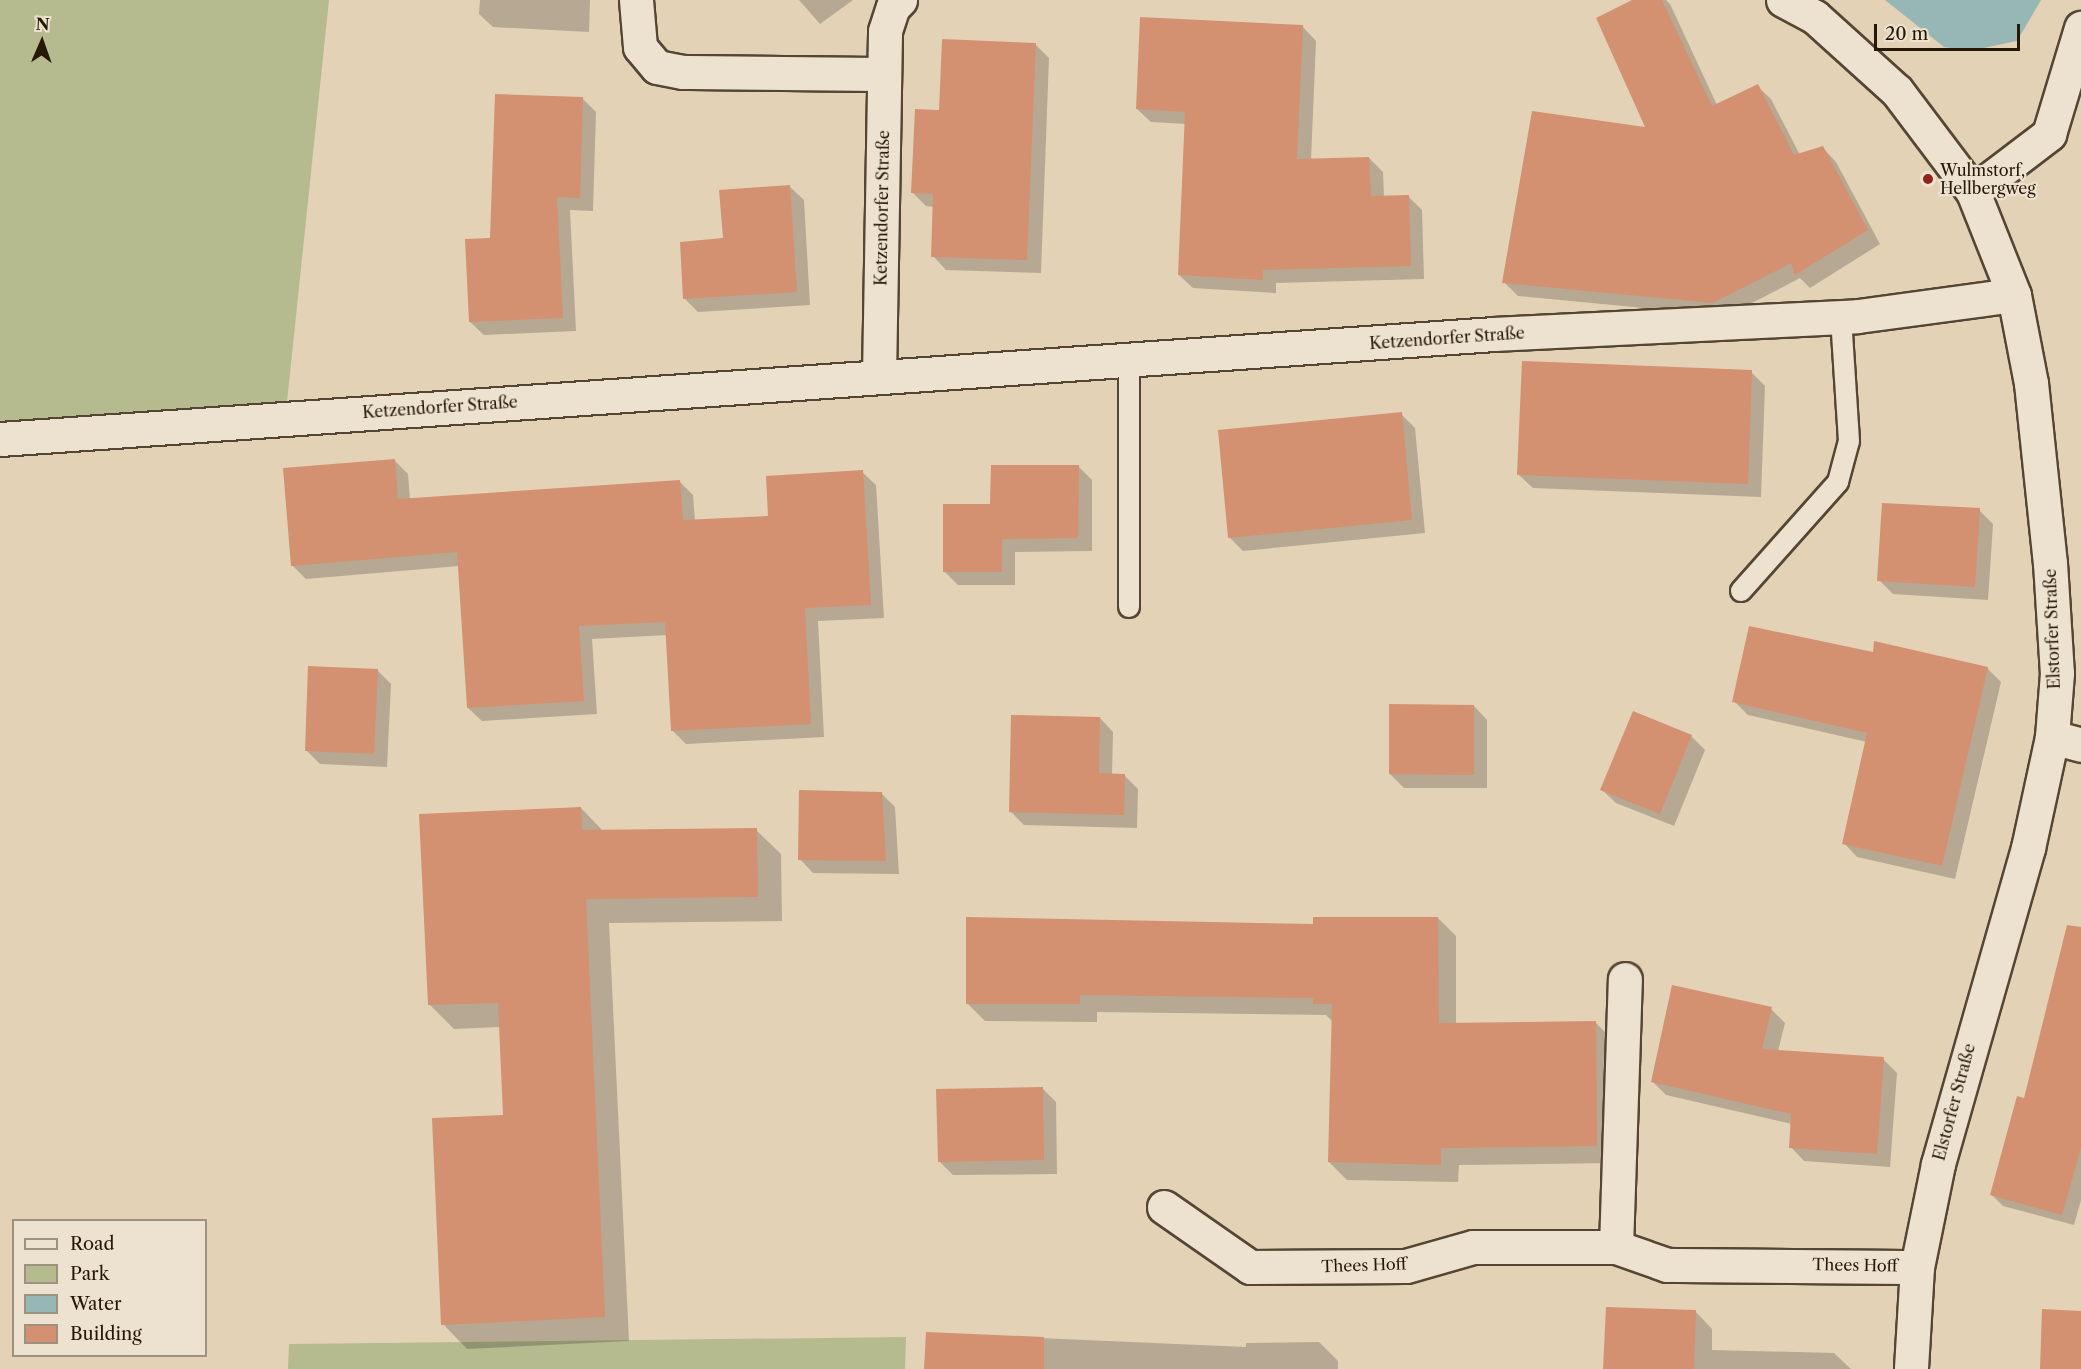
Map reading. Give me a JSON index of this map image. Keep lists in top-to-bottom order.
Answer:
{
  "streets": {
    "street": ["Ketzendorfer Straße", "Elstorfer Straße", "Thees Hoff"]
  },
  "crossings": [
    ["Ketzendorfer Straße", "Elstorfer Straße"],
    ["Elstorfer Straße", "Thees Hoff"]
  ],
  "places": ["Wulmstorf, Hellbergweg"],
  "legend": [
    "Road",
    "Park",
    "Water",
    "Building"
  ],
  "scale_bar": "20 m",
  "north": "top"
}
